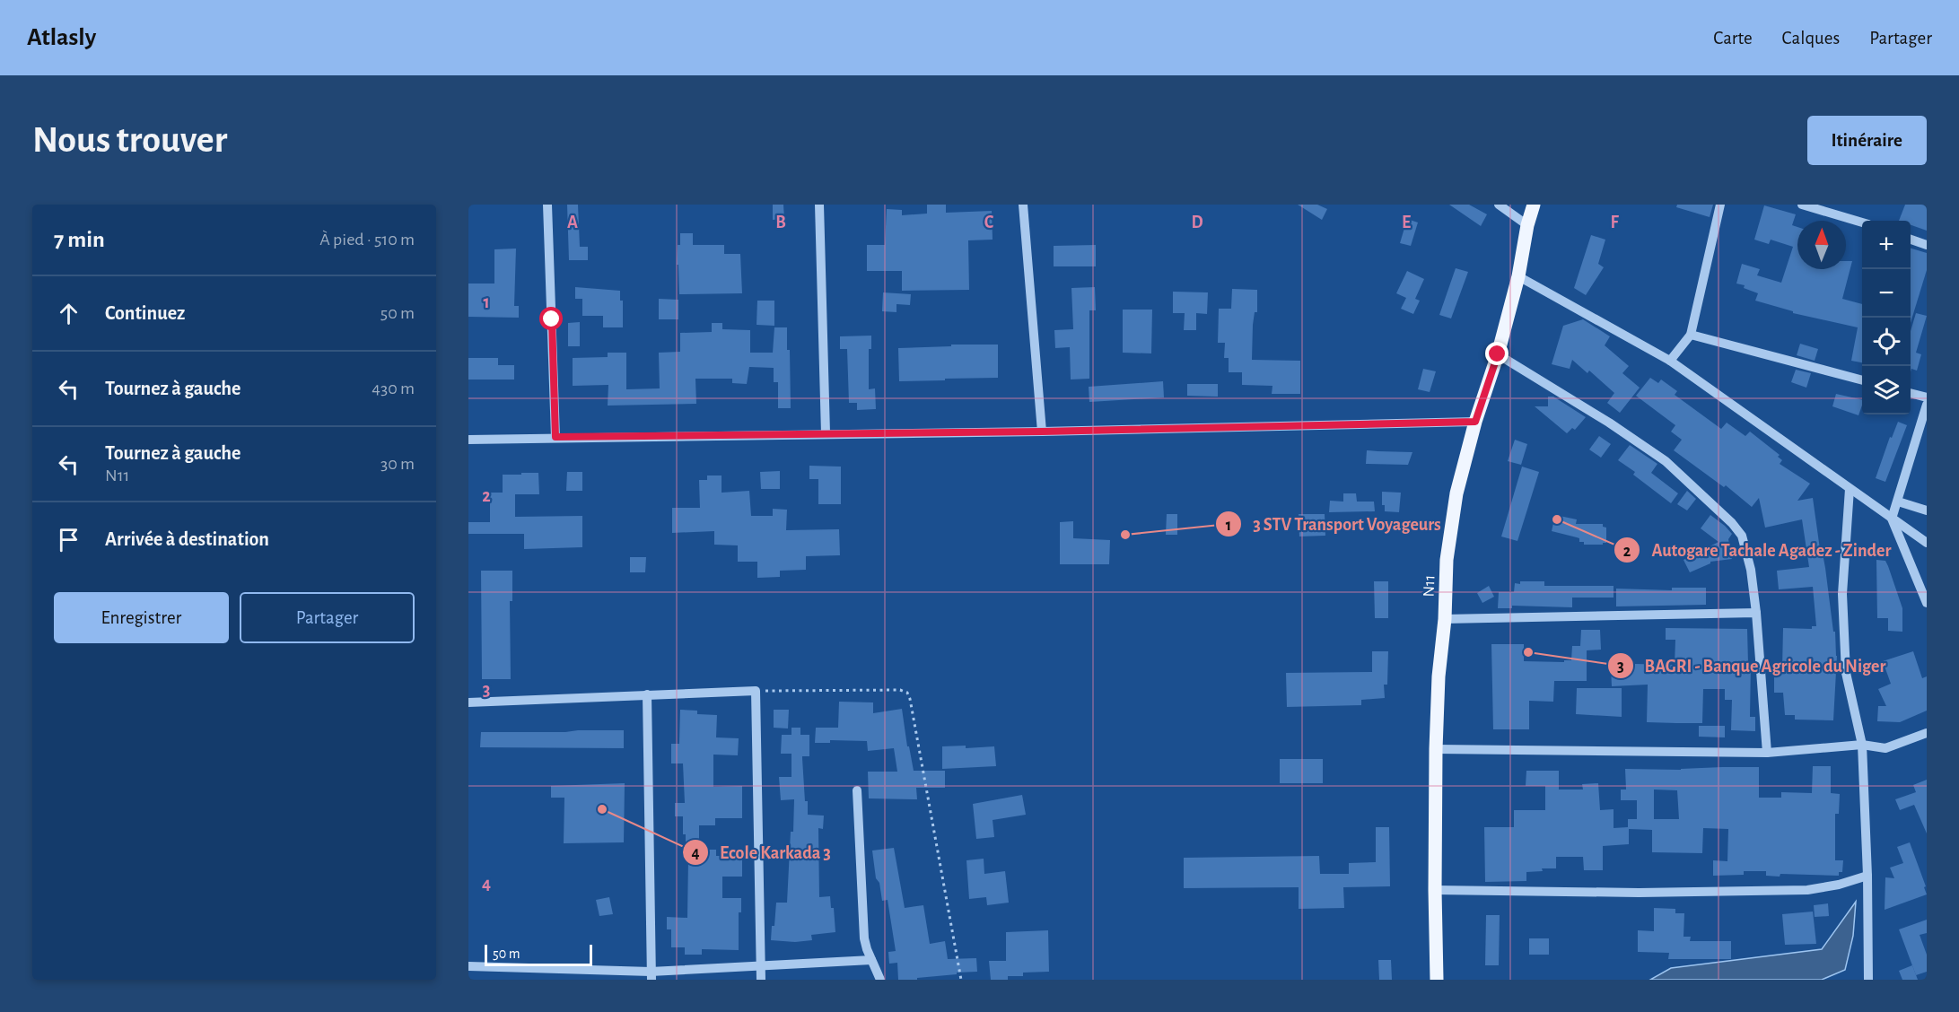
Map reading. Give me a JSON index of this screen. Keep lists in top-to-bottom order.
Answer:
{
  "streets": {
    "main road": ["N11"]
  },
  "places": [
    "Autogare Tachale Agadez - Zinder",
    "3 STV Transport Voyageurs",
    "BAGRI - Banque Agricole du Niger",
    "Ecole Karkada 3"
  ],
  "scale_bar": "50 m",
  "north": "top",
  "page": {
    "header": "Atlasly",
    "nav": ["Carte", "Calques", "Partager"],
    "buttons": [
      "Itinéraire",
      ["Enregistrer", "Partager"]
    ],
    "title": "Nous trouver",
    "heading": ["7 min", "À pied · 510 m"],
    "map_buttons": ["+", "−"],
    "list": [
      ["Continuez", "50 m"],
      ["Tournez à gauche", "430 m"],
      ["Tournez à gauche", "N11", "30 m"],
      "Arrivée à destination"
    ],
    "scale": "50 m"
  },
  "grid": {
    "columns": [
      "A",
      "B",
      "C",
      "D",
      "E",
      "F"
    ],
    "rows": [
      "1",
      "2",
      "3",
      "4"
    ]
  }
}
